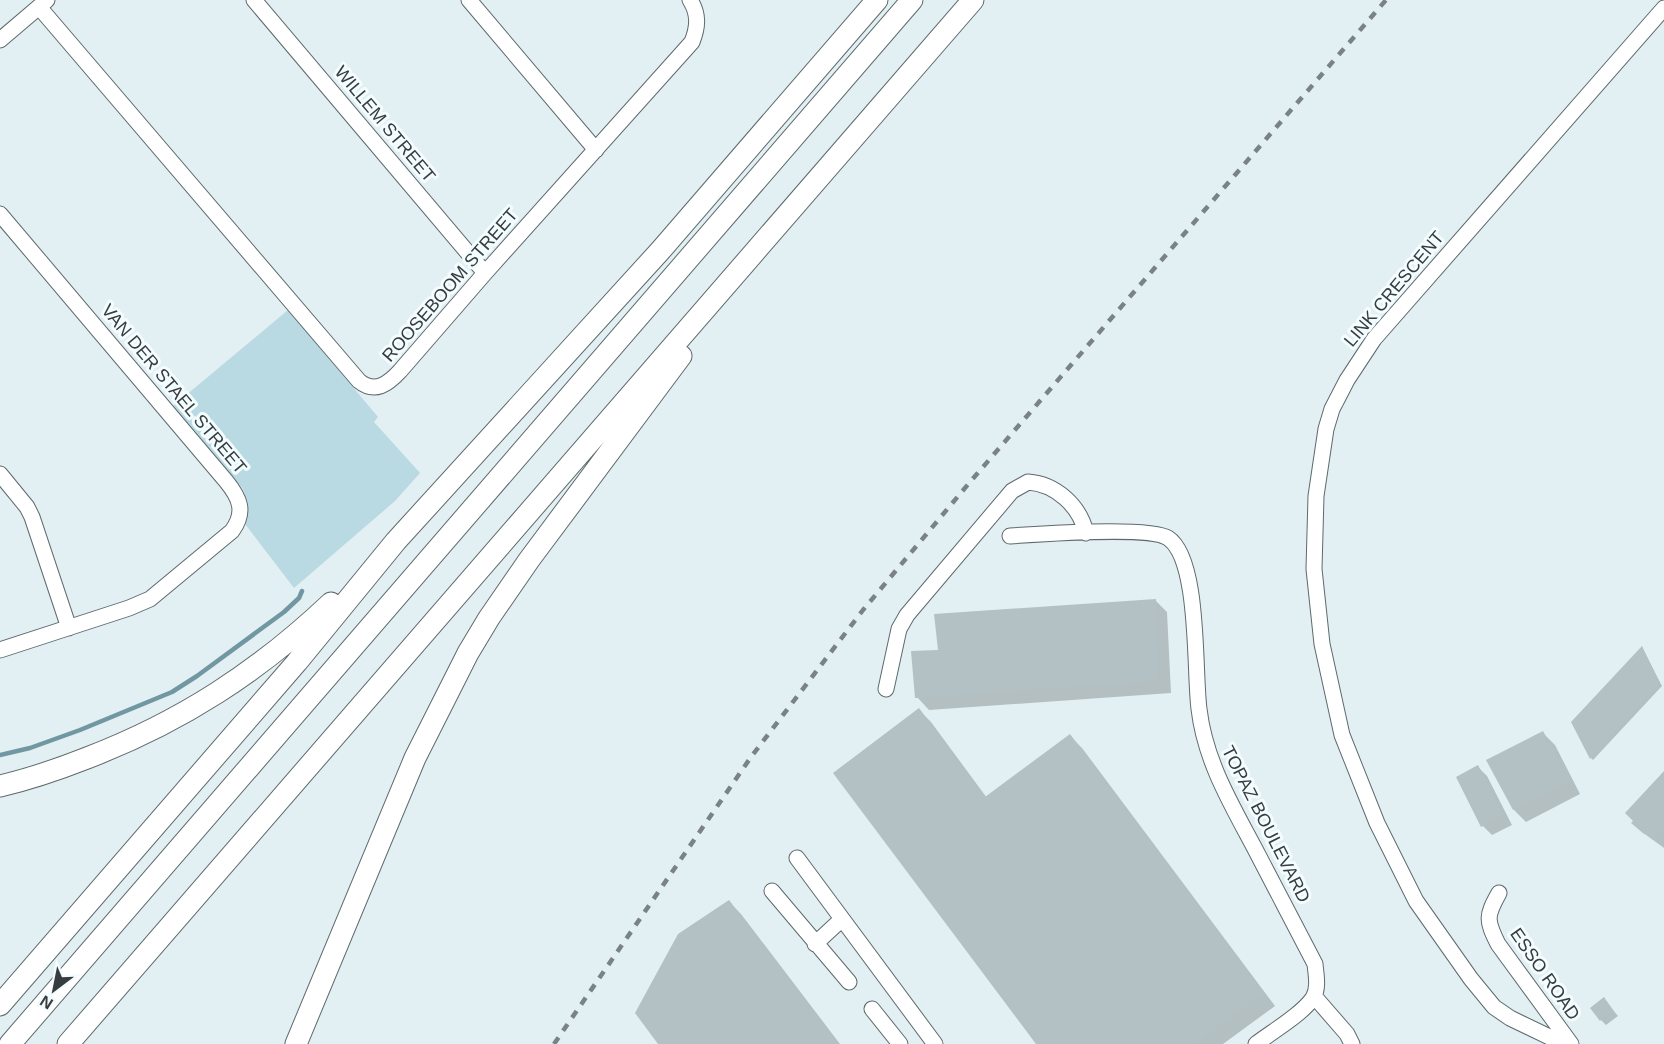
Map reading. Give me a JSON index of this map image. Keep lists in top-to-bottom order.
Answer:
{
  "streets": {
    "street": [
      "WILLEM STREET",
      "ROOSEBOOM STREET",
      "LINK CRESCENT",
      "VAN DER STAEL STREET",
      "TOPAZ BOULEVARD",
      "ESSO ROAD"
    ]
  },
  "crossings": [
    ["WILLEM STREET", "ROOSEBOOM STREET"]
  ],
  "north": "bottom left"
}
